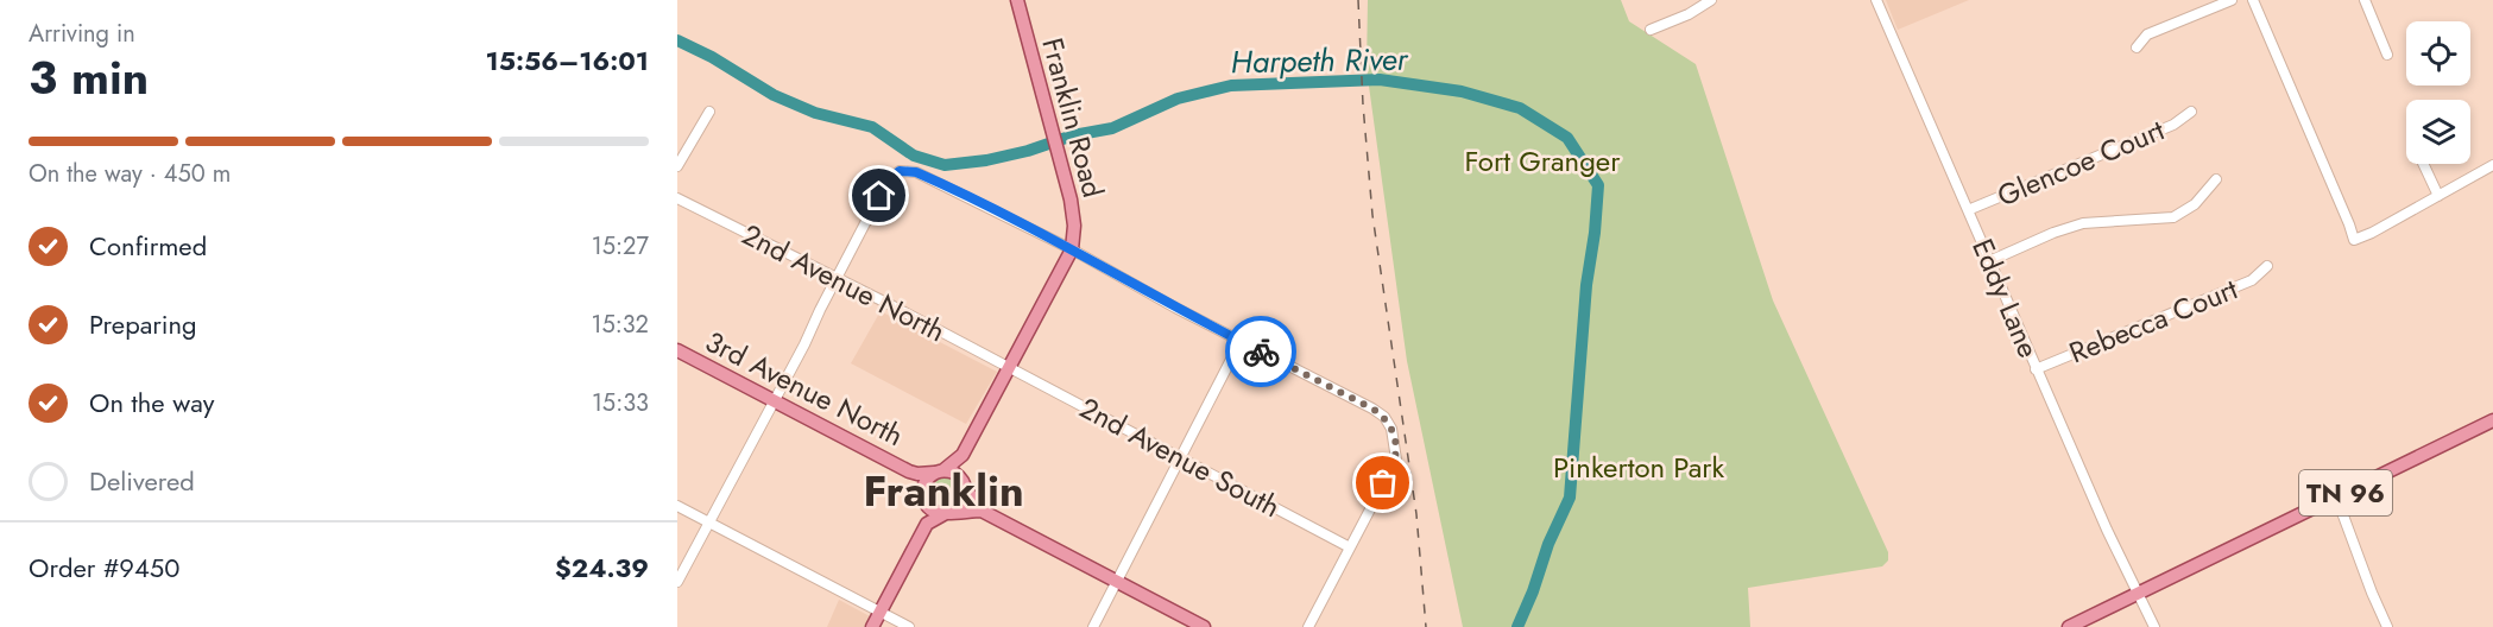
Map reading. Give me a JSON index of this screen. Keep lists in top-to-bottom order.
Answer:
{
  "streets": {
    "main road": ["Franklin Road", "3rd Avenue North", "TN 96"],
    "street": [
      "Glencoe Court",
      "2nd Avenue North",
      "Eddy Lane",
      "Rebecca Court",
      "2nd Avenue South"
    ]
  },
  "crossings": [
    ["Glencoe Court", "Eddy Lane"],
    ["2nd Avenue North", "2nd Avenue South"],
    ["Eddy Lane", "Rebecca Court"],
    ["Eddy Lane", "TN 96"]
  ],
  "districts": ["Franklin"],
  "water": ["Harpeth River"],
  "parks": ["Fort Granger", "Pinkerton Park"],
  "page": {
    "heading": ["3 min", "Arriving in", "15:56–16:01"],
    "panel": ["Order #9450", "$24.39"],
    "bar": "On the way · 450 m",
    "list": [
      ["Confirmed", "15:27"],
      ["Preparing", "15:32"],
      ["On the way", "15:33"],
      "Delivered"
    ]
  }
}
